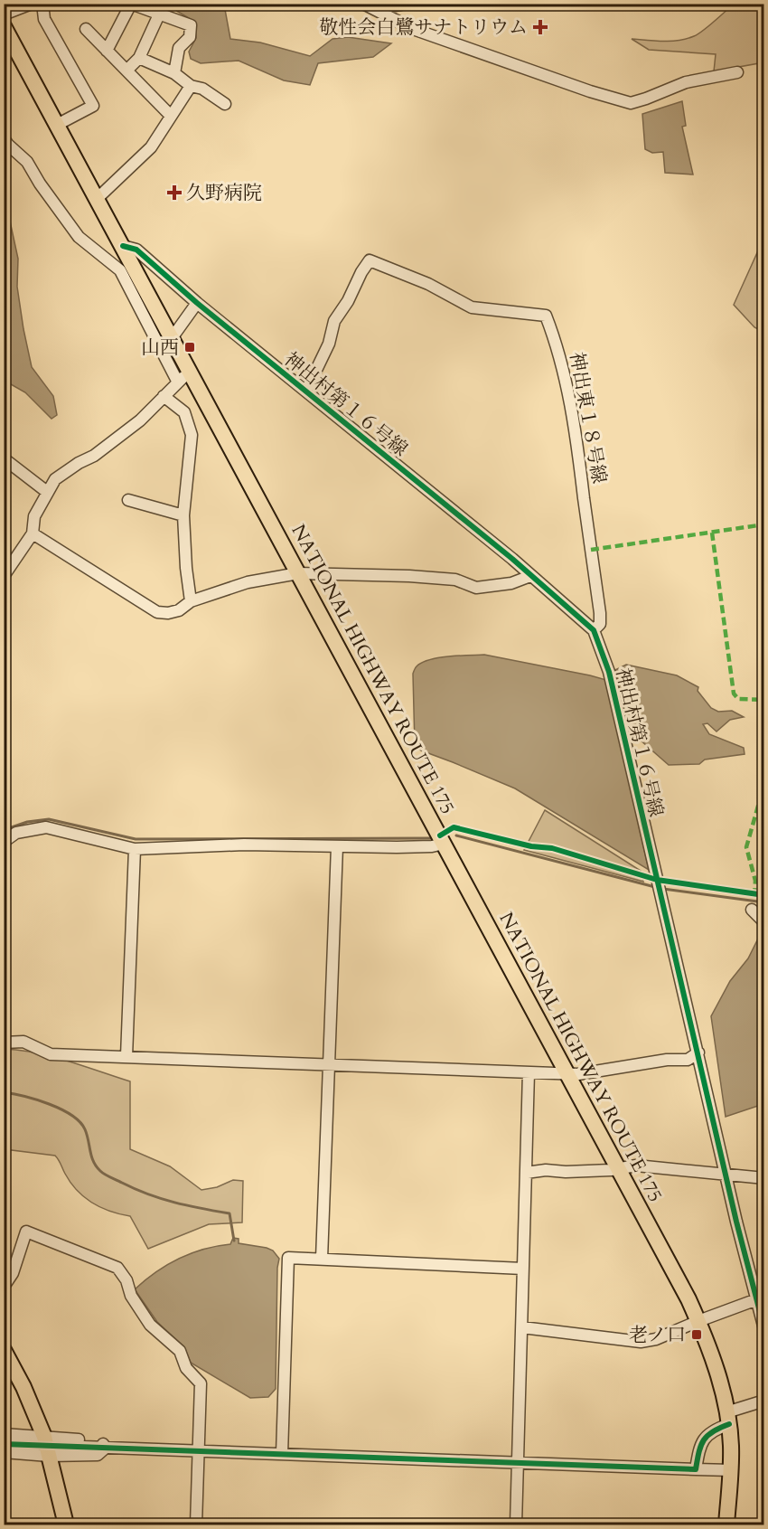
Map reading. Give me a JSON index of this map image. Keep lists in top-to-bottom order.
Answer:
{
  "streets": {
    "highway": ["NATIONAL HIGHWAY ROUTE 175"],
    "street": ["神出村第１６号線", "神出東１８号線"]
  },
  "crossings": [
    ["神出村第１６号線", "神出東１８号線"],
    ["神出村第１６号線", "NATIONAL HIGHWAY ROUTE 175"]
  ],
  "places": {
    "health": ["敬性会白鷺サナトリウム", "久野病院"],
    "transit": ["山西", "老ノ口"]
  }
}
